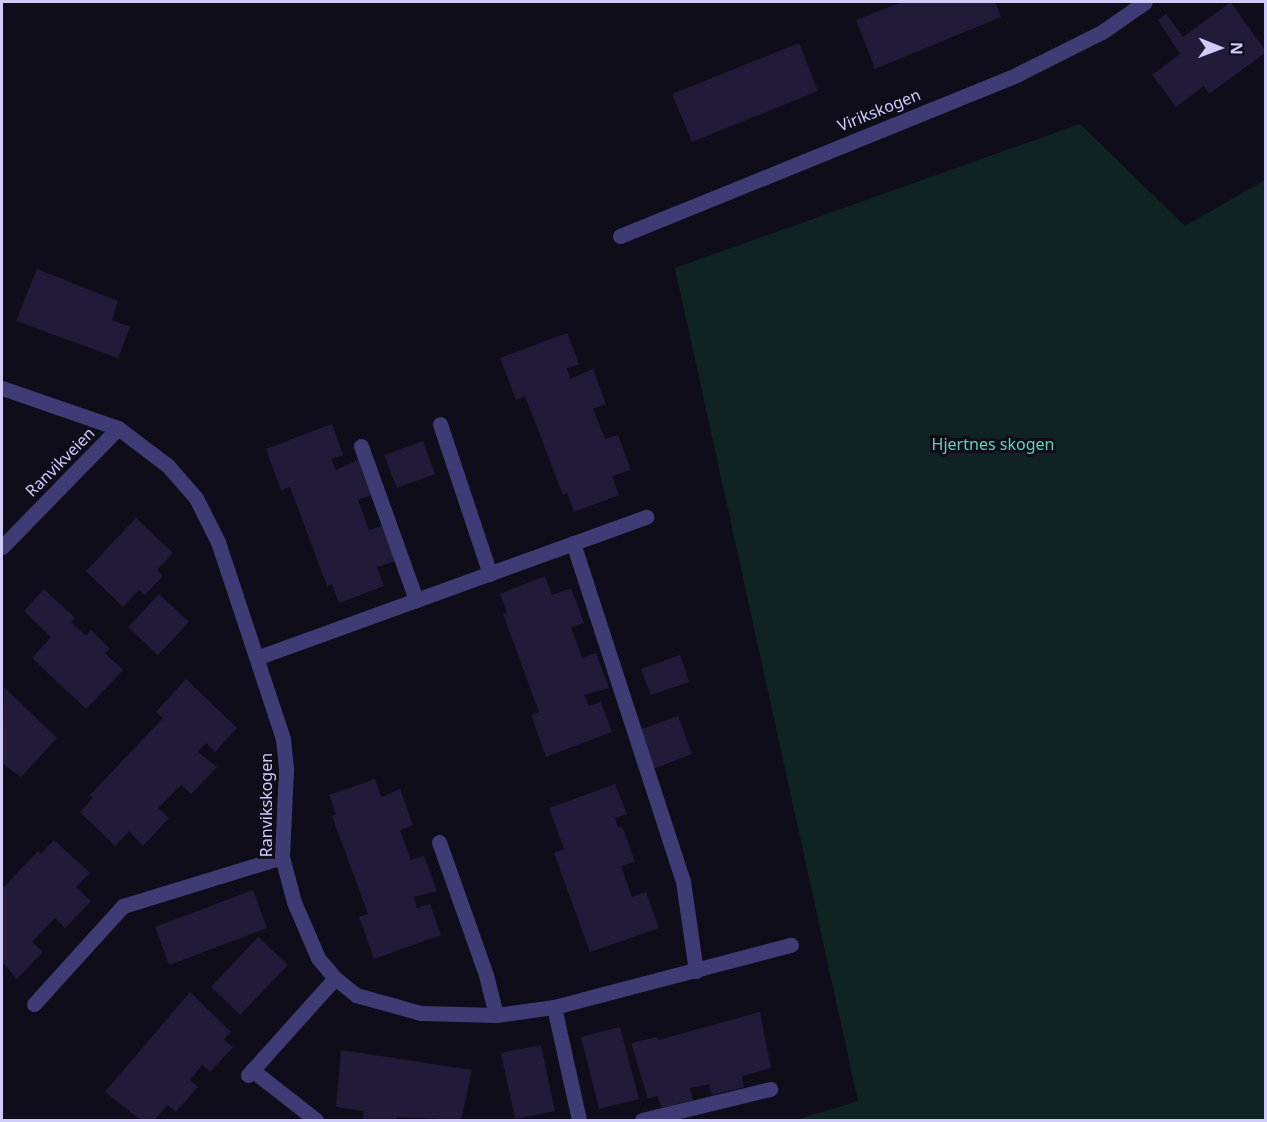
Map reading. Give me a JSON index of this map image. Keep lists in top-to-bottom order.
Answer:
{
  "streets": {
    "street": ["Virikskogen", "Ranvikveien", "Ranvikskogen"]
  },
  "crossings": [
    ["Ranvikveien", "Ranvikskogen"]
  ],
  "parks": ["Hjertnes skogen"],
  "north": "right"
}
